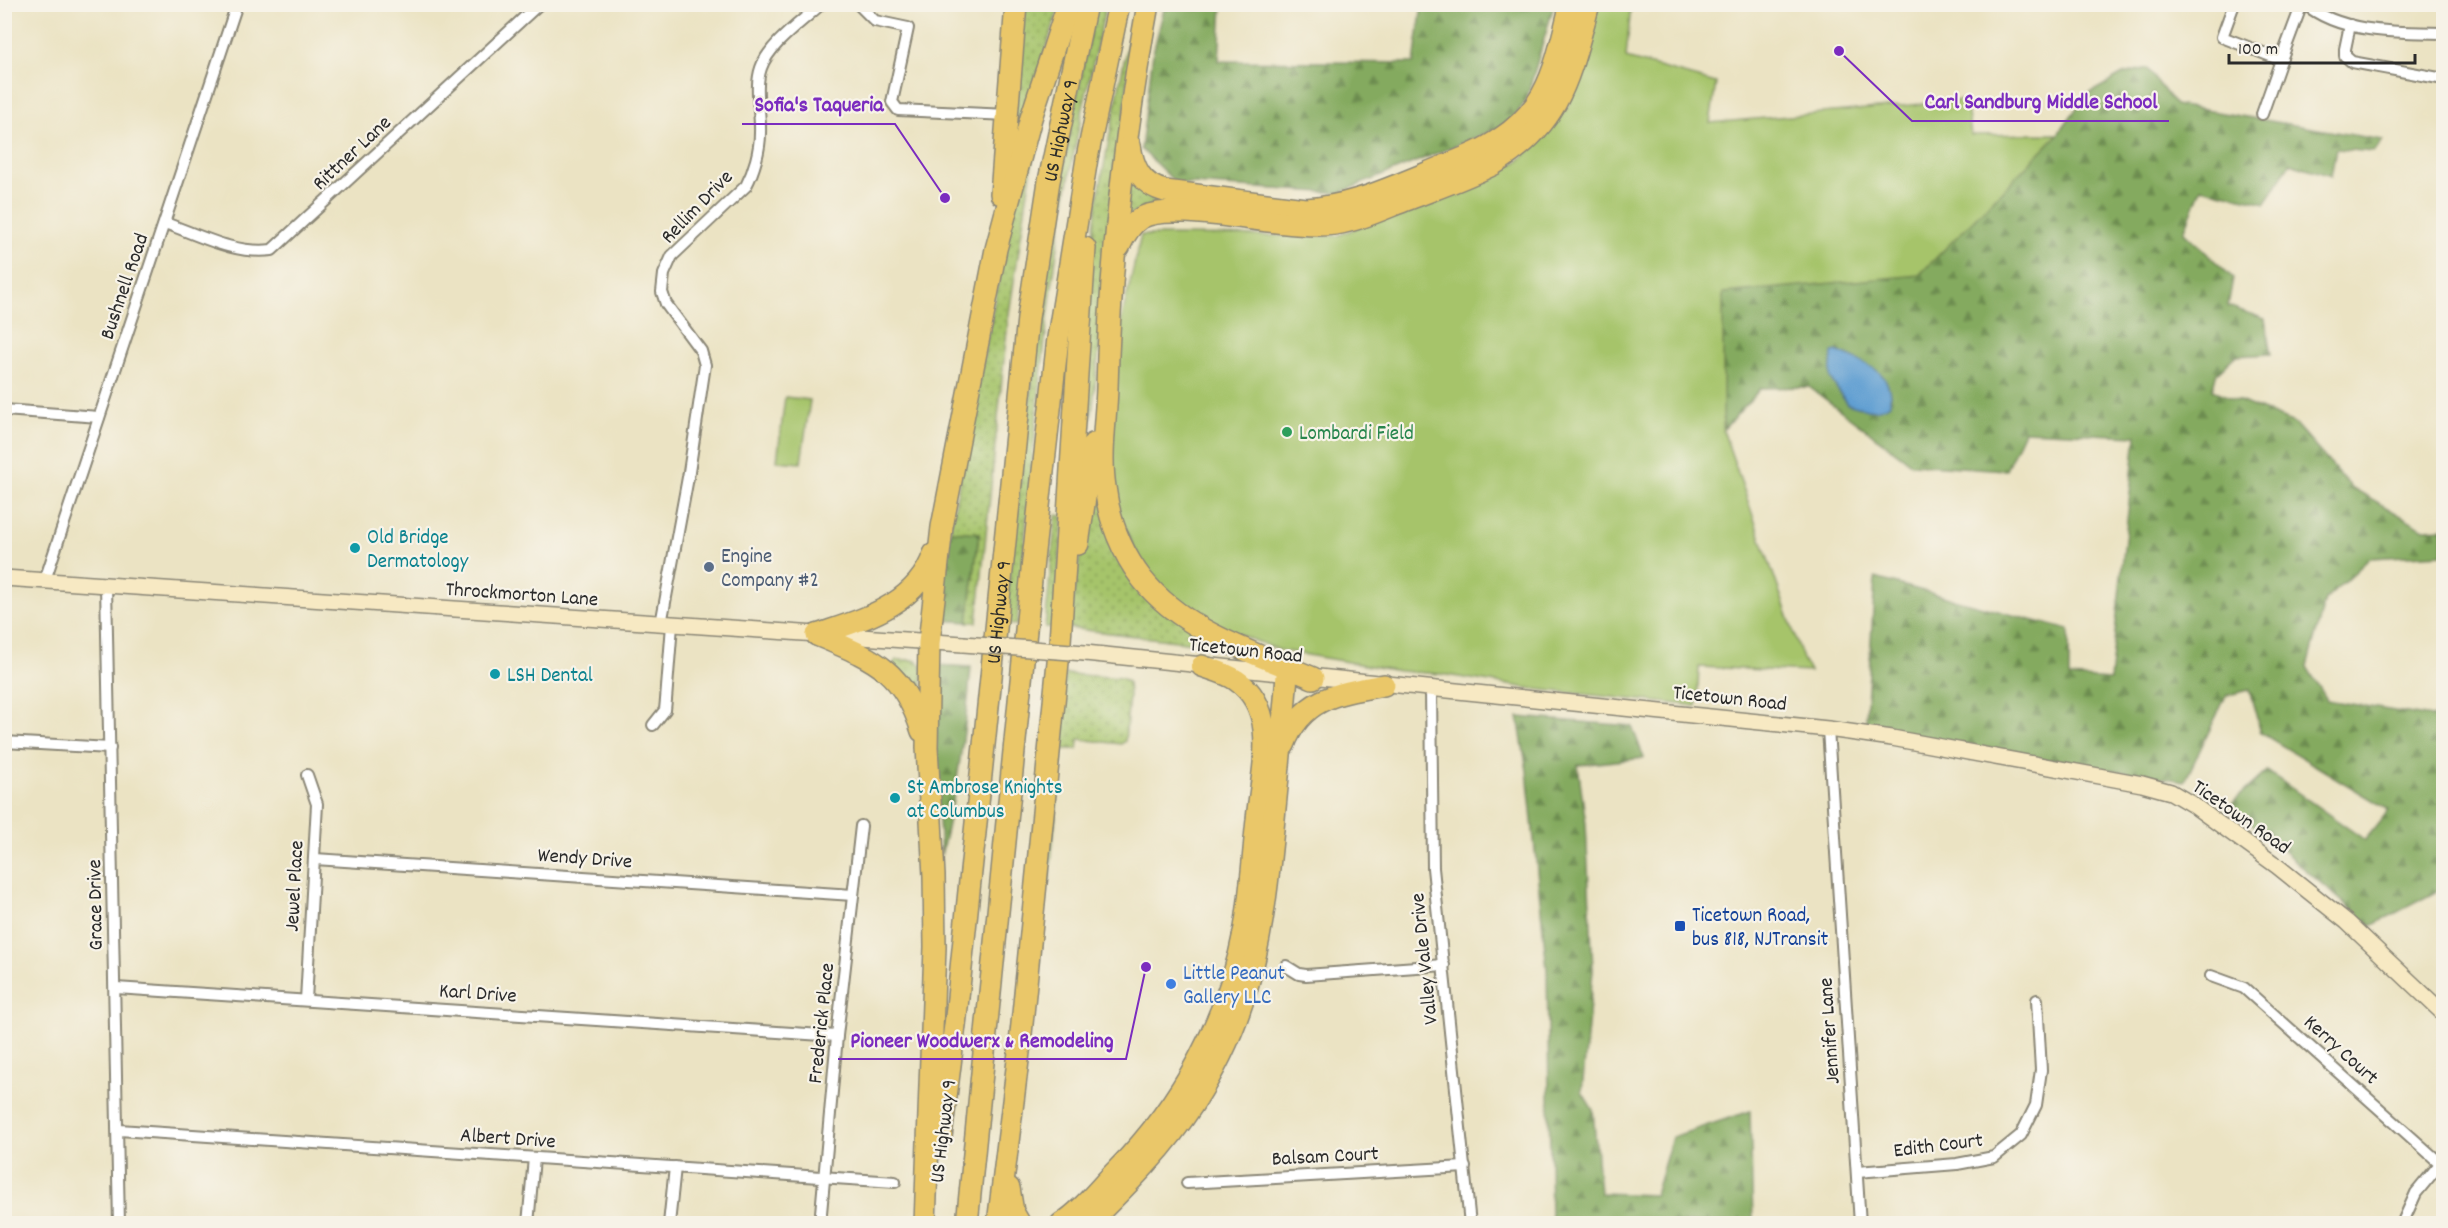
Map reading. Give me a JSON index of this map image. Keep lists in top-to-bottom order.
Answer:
{
  "streets": {
    "highway": ["US Highway 9"],
    "street": [
      "Rittner Lane",
      "Rellim Drive",
      "Bushnell Road",
      "Throckmorton Lane",
      "Ticetown Road",
      "Wendy Drive",
      "Jewel Place",
      "Grace Drive",
      "Valley Vale Drive",
      "Karl Drive",
      "Frederick Place",
      "Jennifer Lane",
      "Kerry Court",
      "Albert Drive",
      "Edith Court",
      "Balsam Court"
    ]
  },
  "crossings": [
    ["Rittner Lane", "Bushnell Road"],
    ["Rellim Drive", "Throckmorton Lane"],
    ["Bushnell Road", "Throckmorton Lane"],
    ["Throckmorton Lane", "Ticetown Road"],
    ["Throckmorton Lane", "Grace Drive"],
    ["Ticetown Road", "Valley Vale Drive"],
    ["Ticetown Road", "Jennifer Lane"],
    ["Wendy Drive", "Jewel Place"],
    ["Wendy Drive", "Frederick Place"],
    ["Jewel Place", "Karl Drive"],
    ["Grace Drive", "Karl Drive"],
    ["Grace Drive", "Albert Drive"],
    ["Valley Vale Drive", "Balsam Court"],
    ["Karl Drive", "Frederick Place"],
    ["Frederick Place", "Albert Drive"],
    ["Jennifer Lane", "Edith Court"]
  ],
  "places": {
    "other": [
      "Carl Sandburg Middle School",
      "Sofia's Taqueria",
      "Lombardi Field",
      "Old Bridge Dermatology",
      "Engine Company #2",
      "LSH Dental",
      "St Ambrose Knights at Columbus",
      "Pioneer Woodwerx & Remodeling",
      "Little Peanut Gallery LLC"
    ],
    "transit": ["Ticetown Road, bus 818, NJTransit"]
  },
  "scale_bar": "100 m"
}
